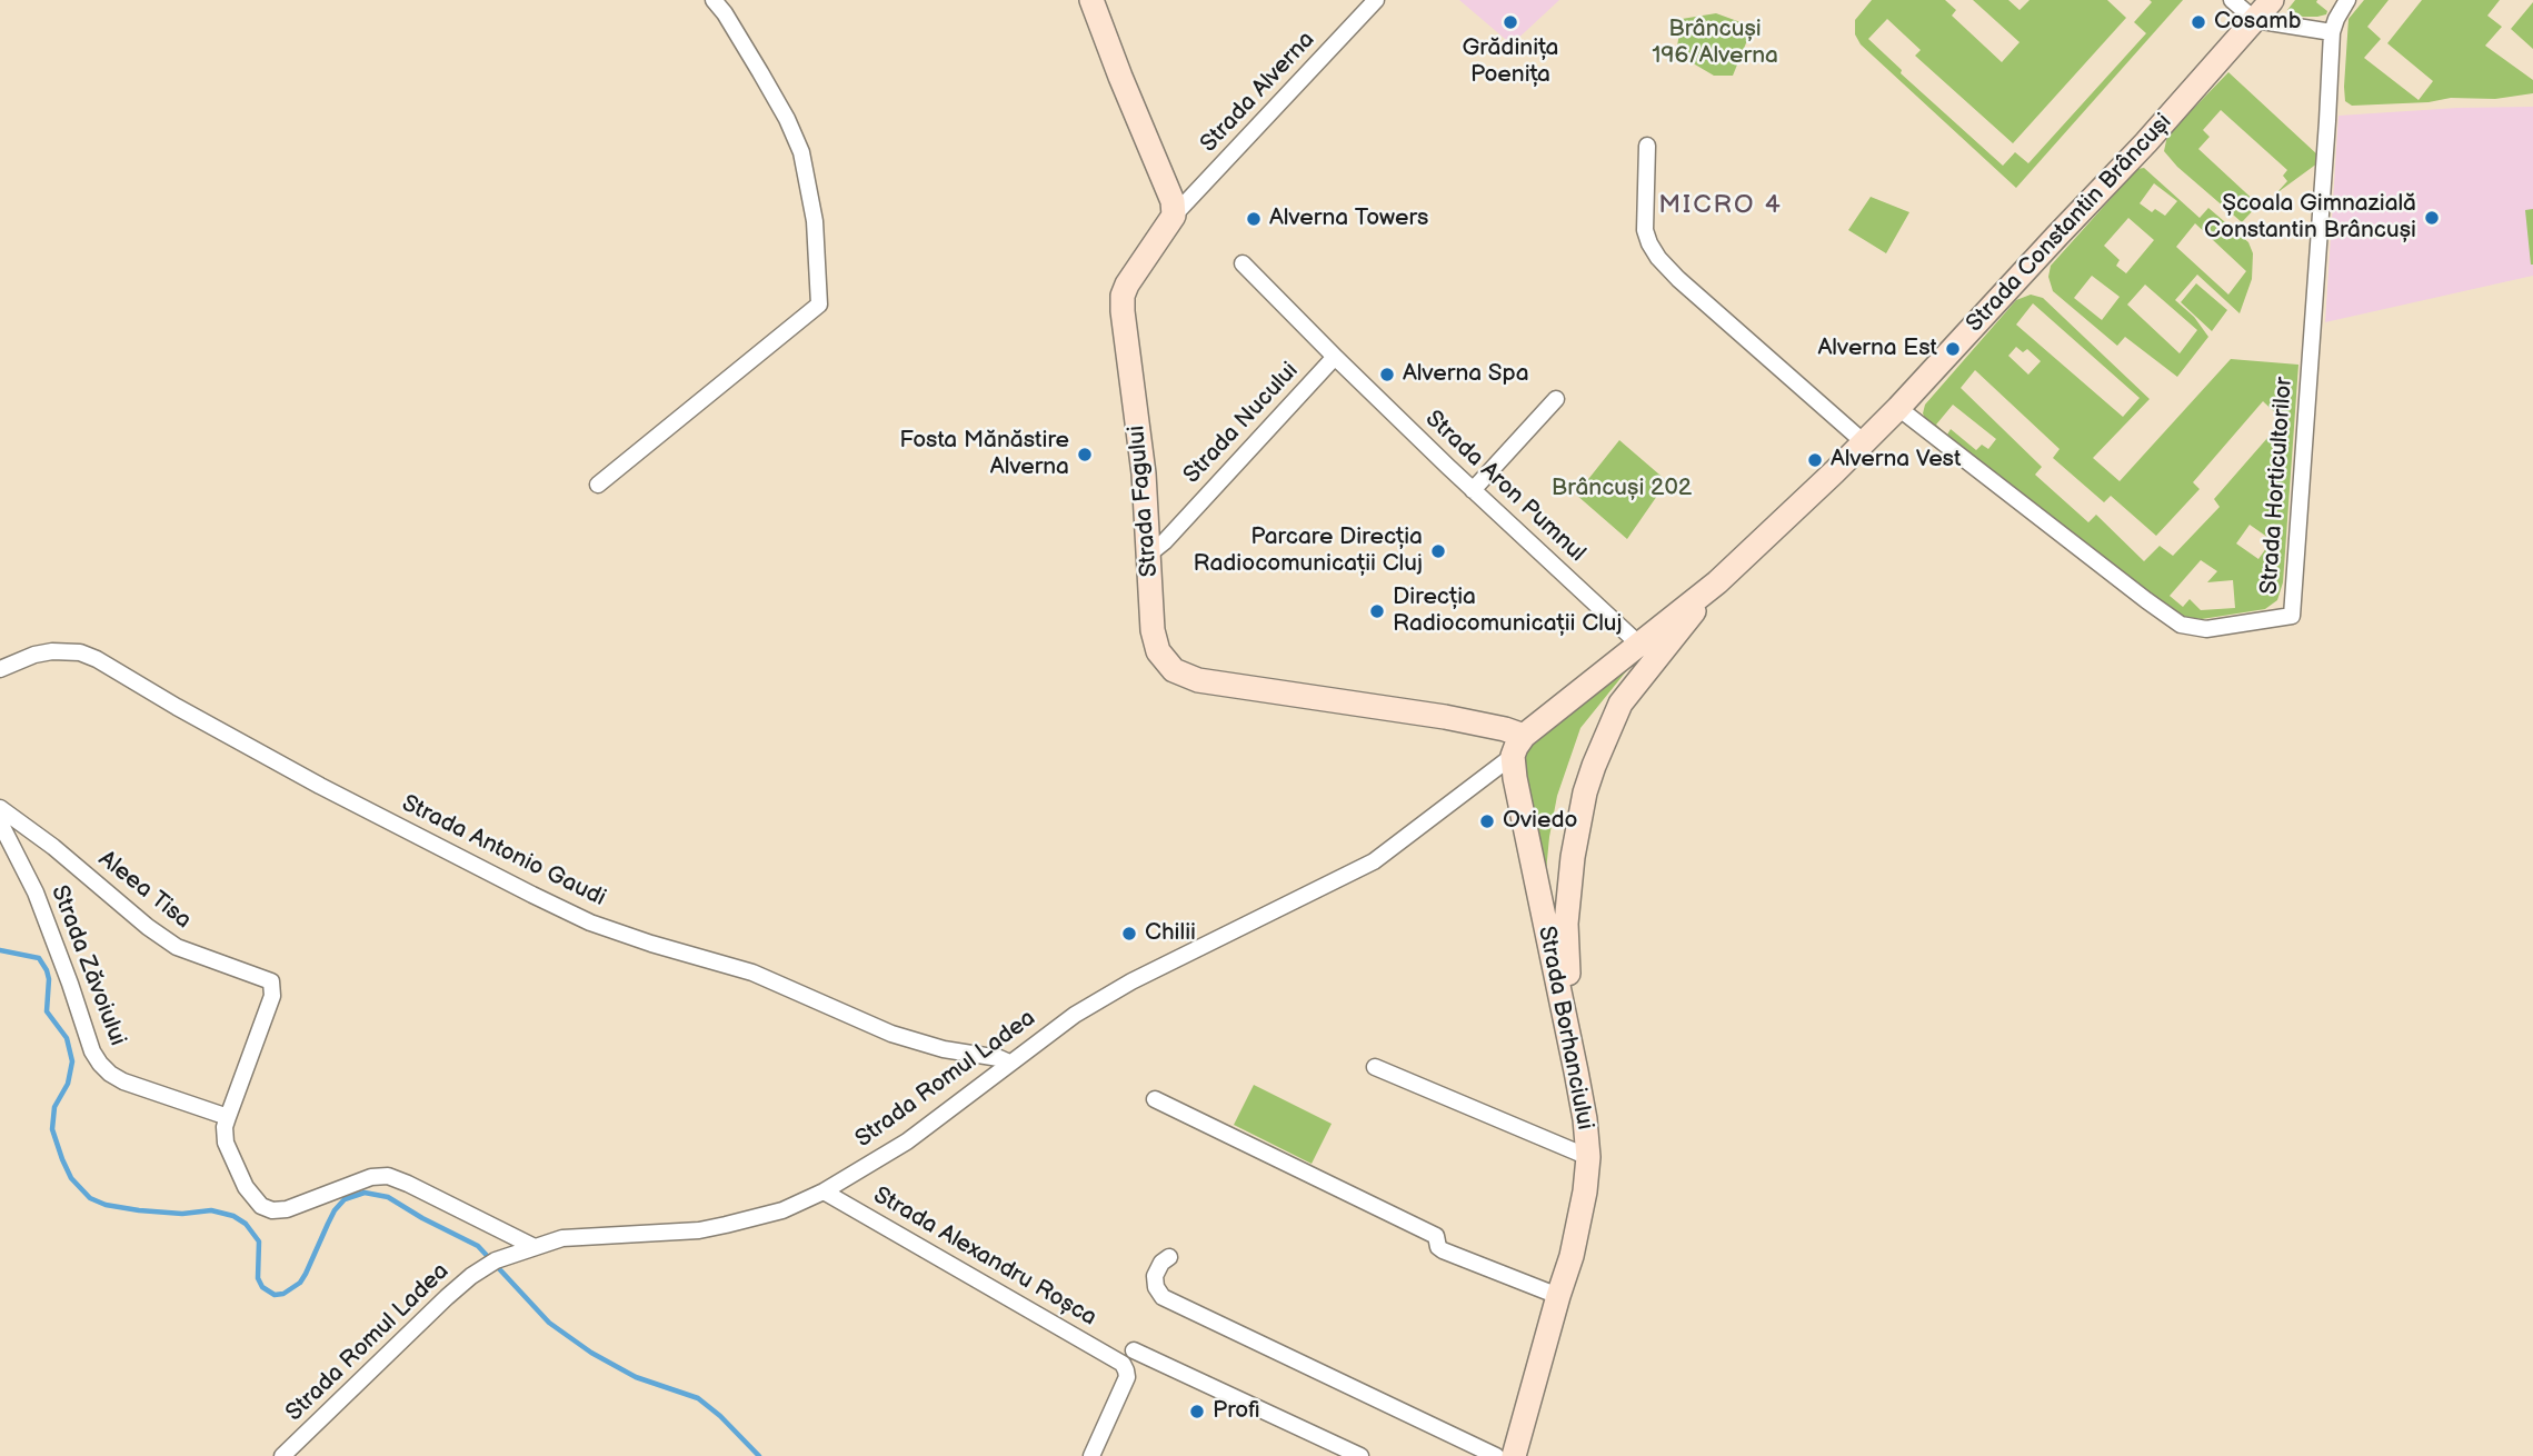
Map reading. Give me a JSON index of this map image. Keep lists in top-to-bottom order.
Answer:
{
  "streets": {
    "main road": ["Strada Constantin Brâncuși", "Strada Fagului", "Strada Borhanciului"],
    "street": [
      "Strada Alverna",
      "Strada Nucului",
      "Strada Horticultorilor",
      "Strada Aron Pumnul",
      "Strada Antonio Gaudi",
      "Aleea Tisa",
      "Strada Zăvoiului",
      "Strada Romul Ladea",
      "Strada Alexandru Roșca"
    ]
  },
  "crossings": [
    ["Strada Alverna", "Strada Fagului"],
    ["Strada Constantin Brâncuși", "Strada Horticultorilor"],
    ["Strada Constantin Brâncuși", "Strada Aron Pumnul"],
    ["Strada Constantin Brâncuși", "Strada Fagului"],
    ["Strada Constantin Brâncuși", "Strada Borhanciului"],
    ["Strada Constantin Brâncuși", "Strada Romul Ladea"],
    ["Strada Nucului", "Strada Aron Pumnul"],
    ["Strada Nucului", "Strada Fagului"],
    ["Strada Fagului", "Strada Borhanciului"],
    ["Strada Fagului", "Strada Romul Ladea"],
    ["Strada Antonio Gaudi", "Strada Romul Ladea"],
    ["Aleea Tisa", "Strada Zăvoiului"],
    ["Strada Borhanciului", "Strada Romul Ladea"],
    ["Strada Romul Ladea", "Strada Alexandru Roșca"]
  ],
  "districts": ["MICRO 4"],
  "parks": ["Brâncuși 196/Alverna", "Brâncuși 202"],
  "places": [
    "Grădinița Poenița",
    "Cosamb",
    "Școala Gimnazială Constantin Brâncuși",
    "Alverna Towers",
    "Alverna Est",
    "Alverna Spa",
    "Fosta Mănăstire Alverna",
    "Alverna Vest",
    "Parcare Direcția Radiocomunicații Cluj",
    "Direcția Radiocomunicații Cluj",
    "Oviedo",
    "Chilii",
    "Profi"
  ]
}
